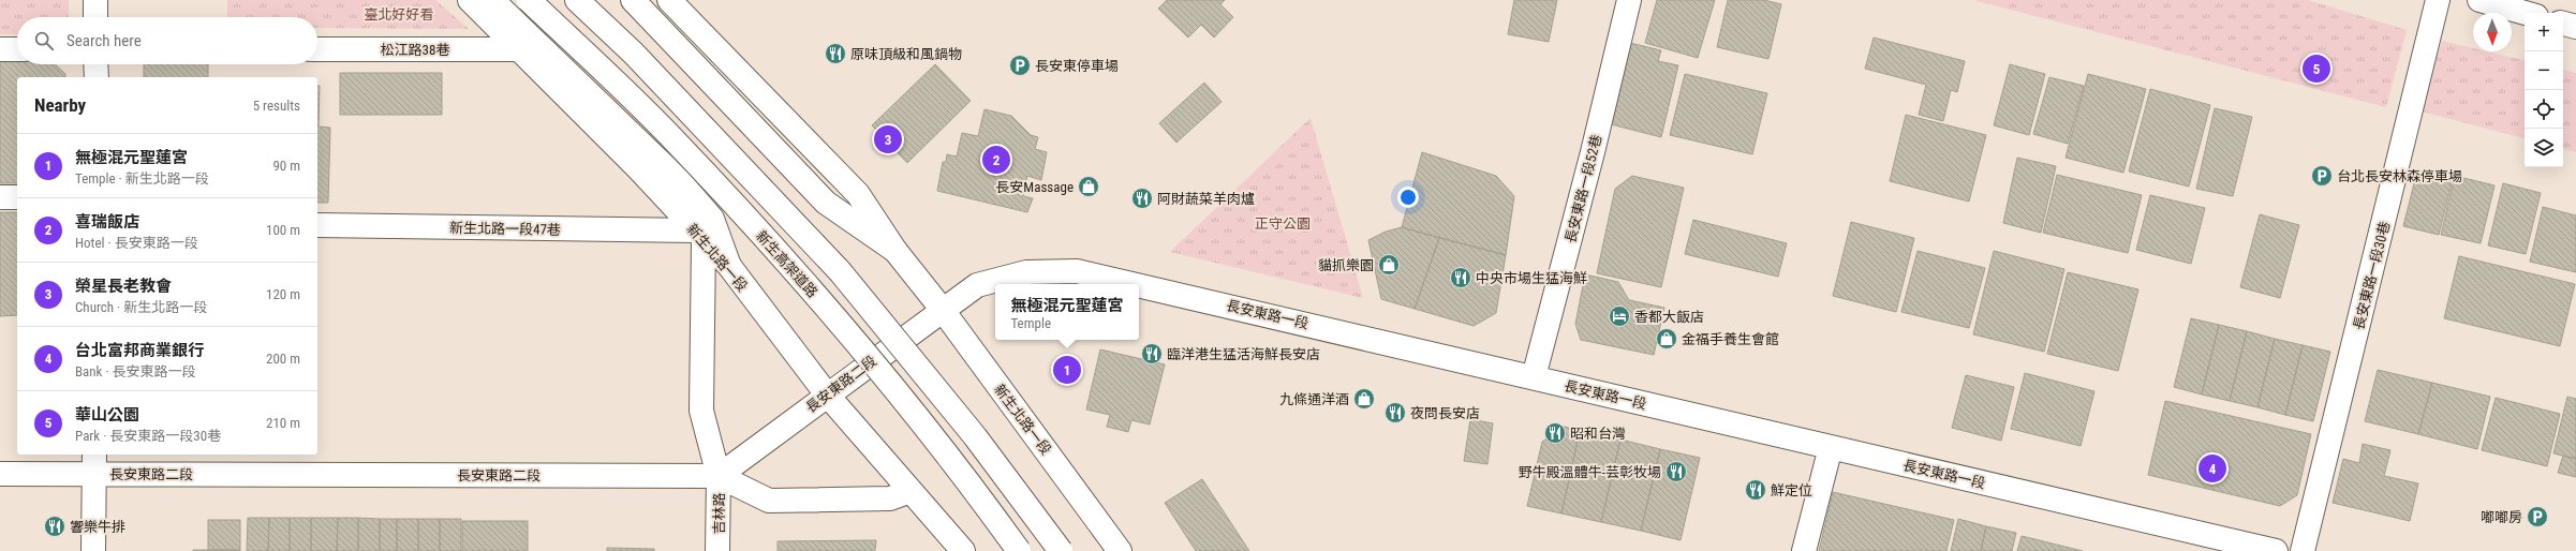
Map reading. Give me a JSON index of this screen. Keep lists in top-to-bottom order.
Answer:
{
  "streets": {
    "main road": [
      "松江路38巷",
      "長安東路一段52巷",
      "新生北路一段47巷",
      "新生北路一段",
      "新生高架道路",
      "長安東路一段30巷",
      "長安東路一段",
      "長安東路二段",
      "吉林路"
    ]
  },
  "crossings": [
    ["松江路38巷", "新生北路一段"],
    ["長安東路一段52巷", "長安東路一段"],
    ["新生北路一段47巷", "新生北路一段"],
    ["新生北路一段47巷", "吉林路"],
    ["新生北路一段", "長安東路一段"],
    ["新生北路一段", "長安東路二段"],
    ["新生北路一段", "吉林路"],
    ["長安東路一段", "長安東路二段"],
    ["長安東路二段", "吉林路"]
  ],
  "parks": ["臺北好好看", "正守公園"],
  "places": {
    "restaurant": [
      "原味頂級和風鍋物",
      "阿財蔬菜羊肉爐",
      "中央市場生猛海鮮",
      "臨洋港生猛活海鮮長安店",
      "夜問長安店",
      "昭和台灣",
      "野牛殿溫體牛-芸彰牧場",
      "鮮定位",
      "響樂牛排"
    ],
    "parking": ["長安東停車場", "台北長安林森停車場", "嘟嘟房"],
    "shop": [
      "長安Massage",
      "貓抓樂園",
      "金福手養生會館",
      "九條通洋酒"
    ],
    "hotel": ["香都大飯店"]
  },
  "north": "bottom",
  "page": {
    "map_buttons": ["+", "−"],
    "search": "Search here",
    "pins": [
      "5",
      "3",
      "2",
      "1",
      "4"
    ],
    "heading": ["Nearby", "5 results"],
    "list": [
      {
        "mark": "1",
        "name": "無極混元聖蓮宮",
        "note": "Temple · 新生北路一段",
        "value": "90 m"
      },
      {
        "mark": "2",
        "name": "喜瑞飯店",
        "note": "Hotel · 長安東路一段",
        "value": "100 m"
      },
      {
        "mark": "3",
        "name": "榮星長老教會",
        "note": "Church · 新生北路一段",
        "value": "120 m"
      },
      {
        "mark": "4",
        "name": "台北富邦商業銀行",
        "note": "Bank · 長安東路一段",
        "value": "200 m"
      },
      {
        "mark": "5",
        "name": "華山公園",
        "note": "Park · 長安東路一段30巷",
        "value": "210 m"
      }
    ],
    "popup": ["無極混元聖蓮宮", "Temple"]
  }
}
